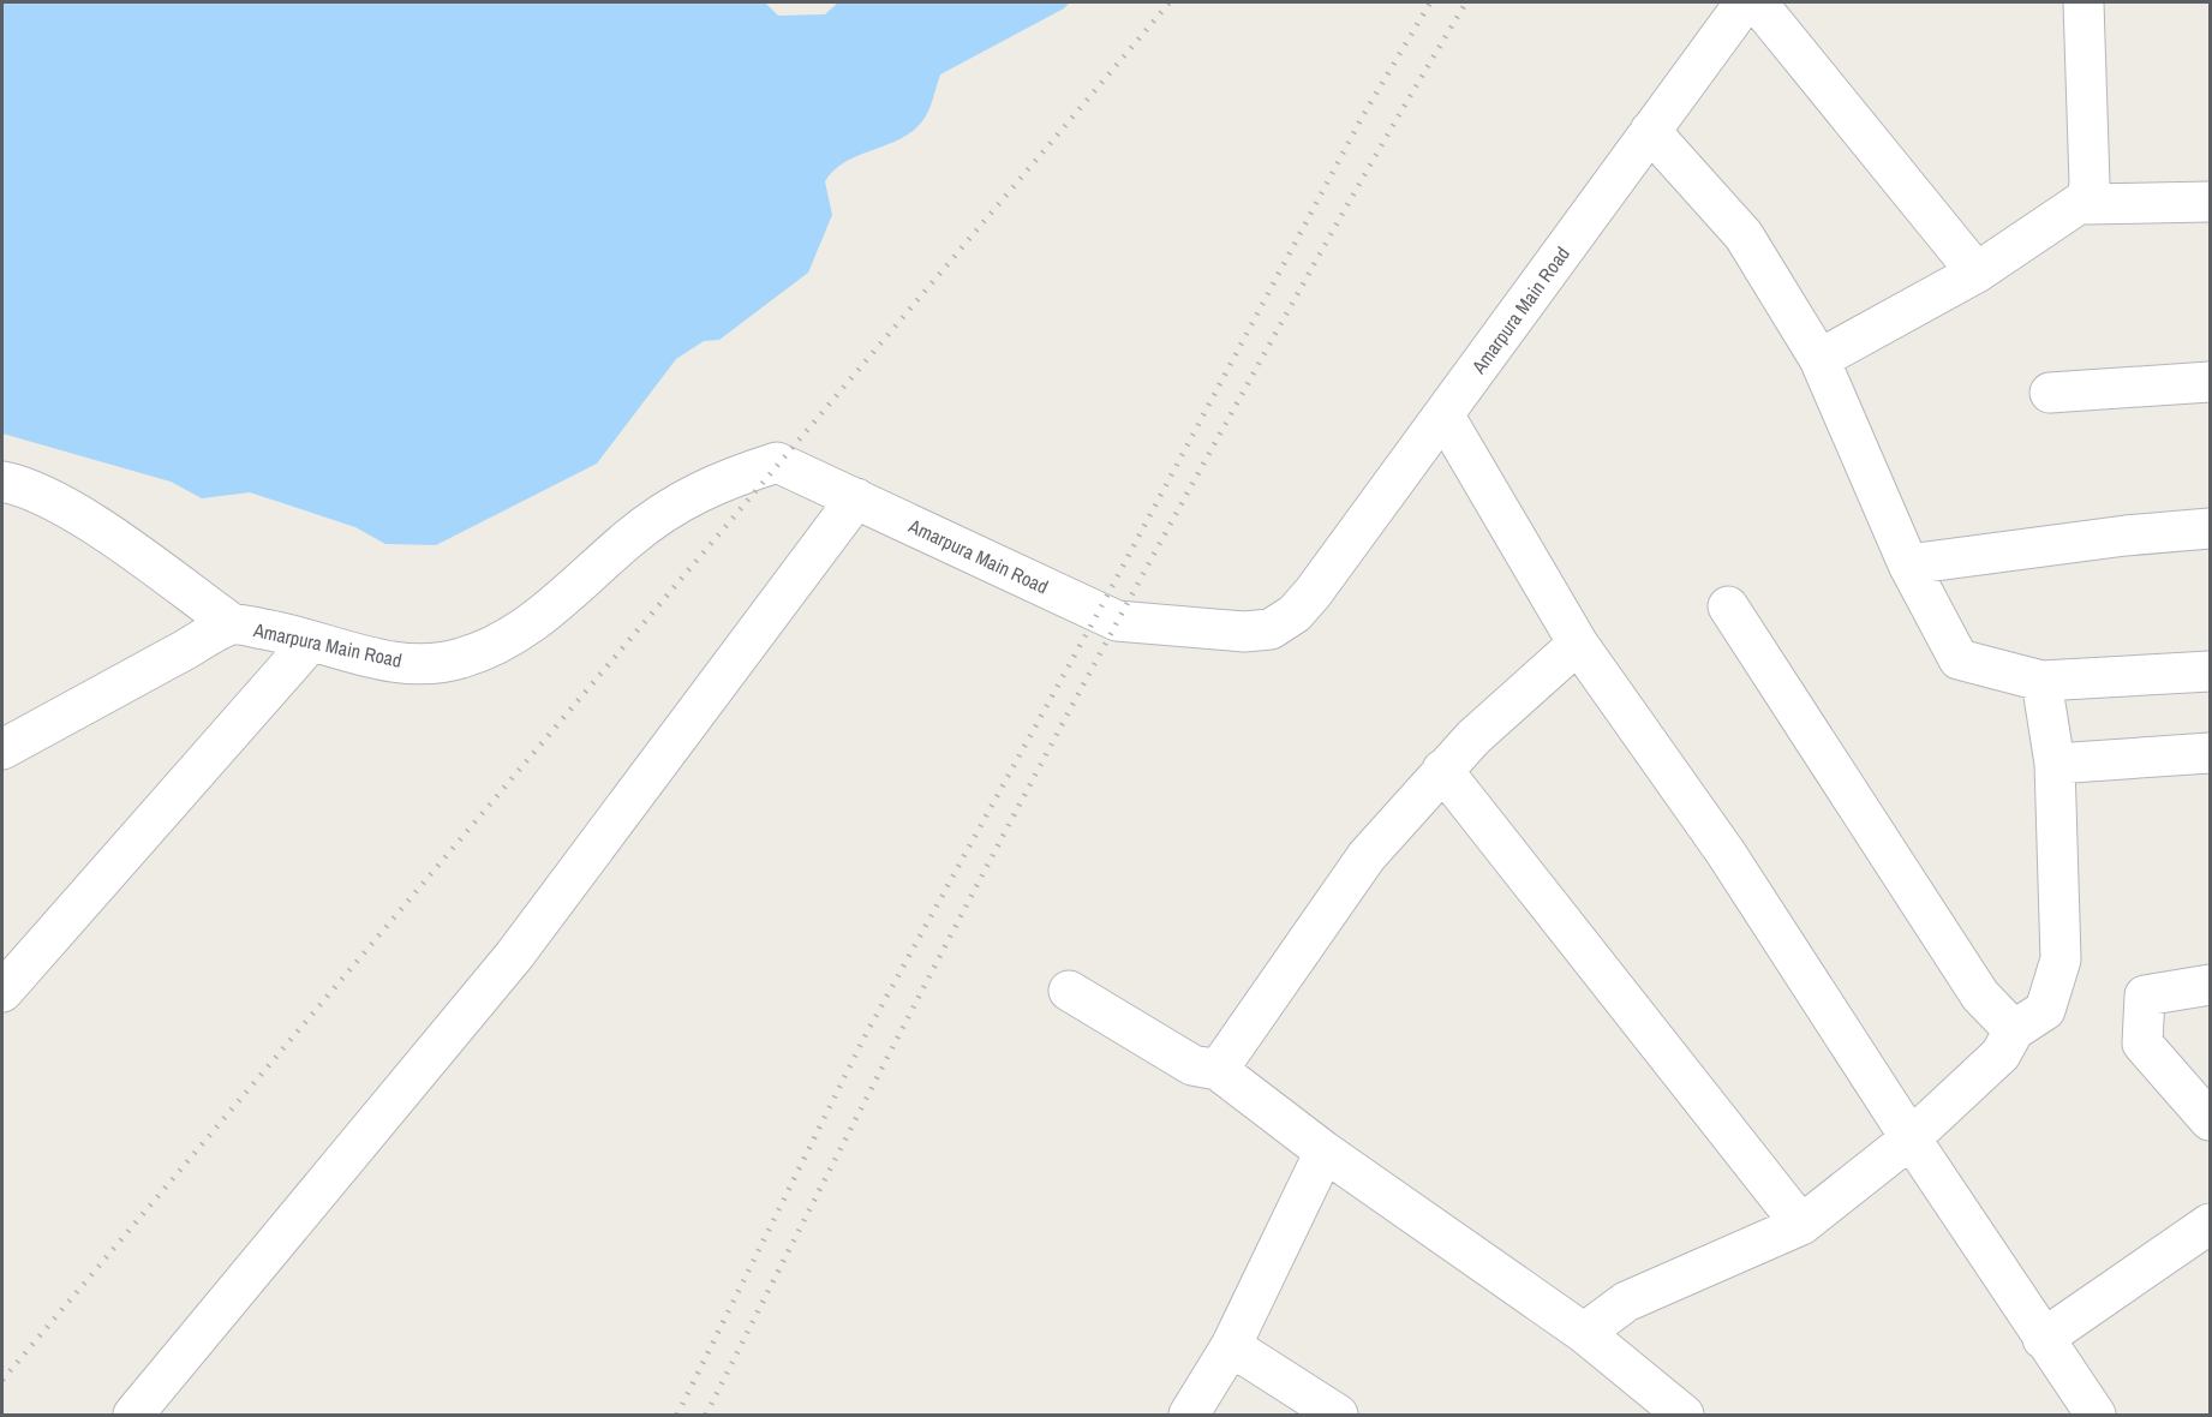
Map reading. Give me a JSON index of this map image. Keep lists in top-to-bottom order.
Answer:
{
  "streets": {
    "street": ["Amarpura Main Road"]
  }
}
